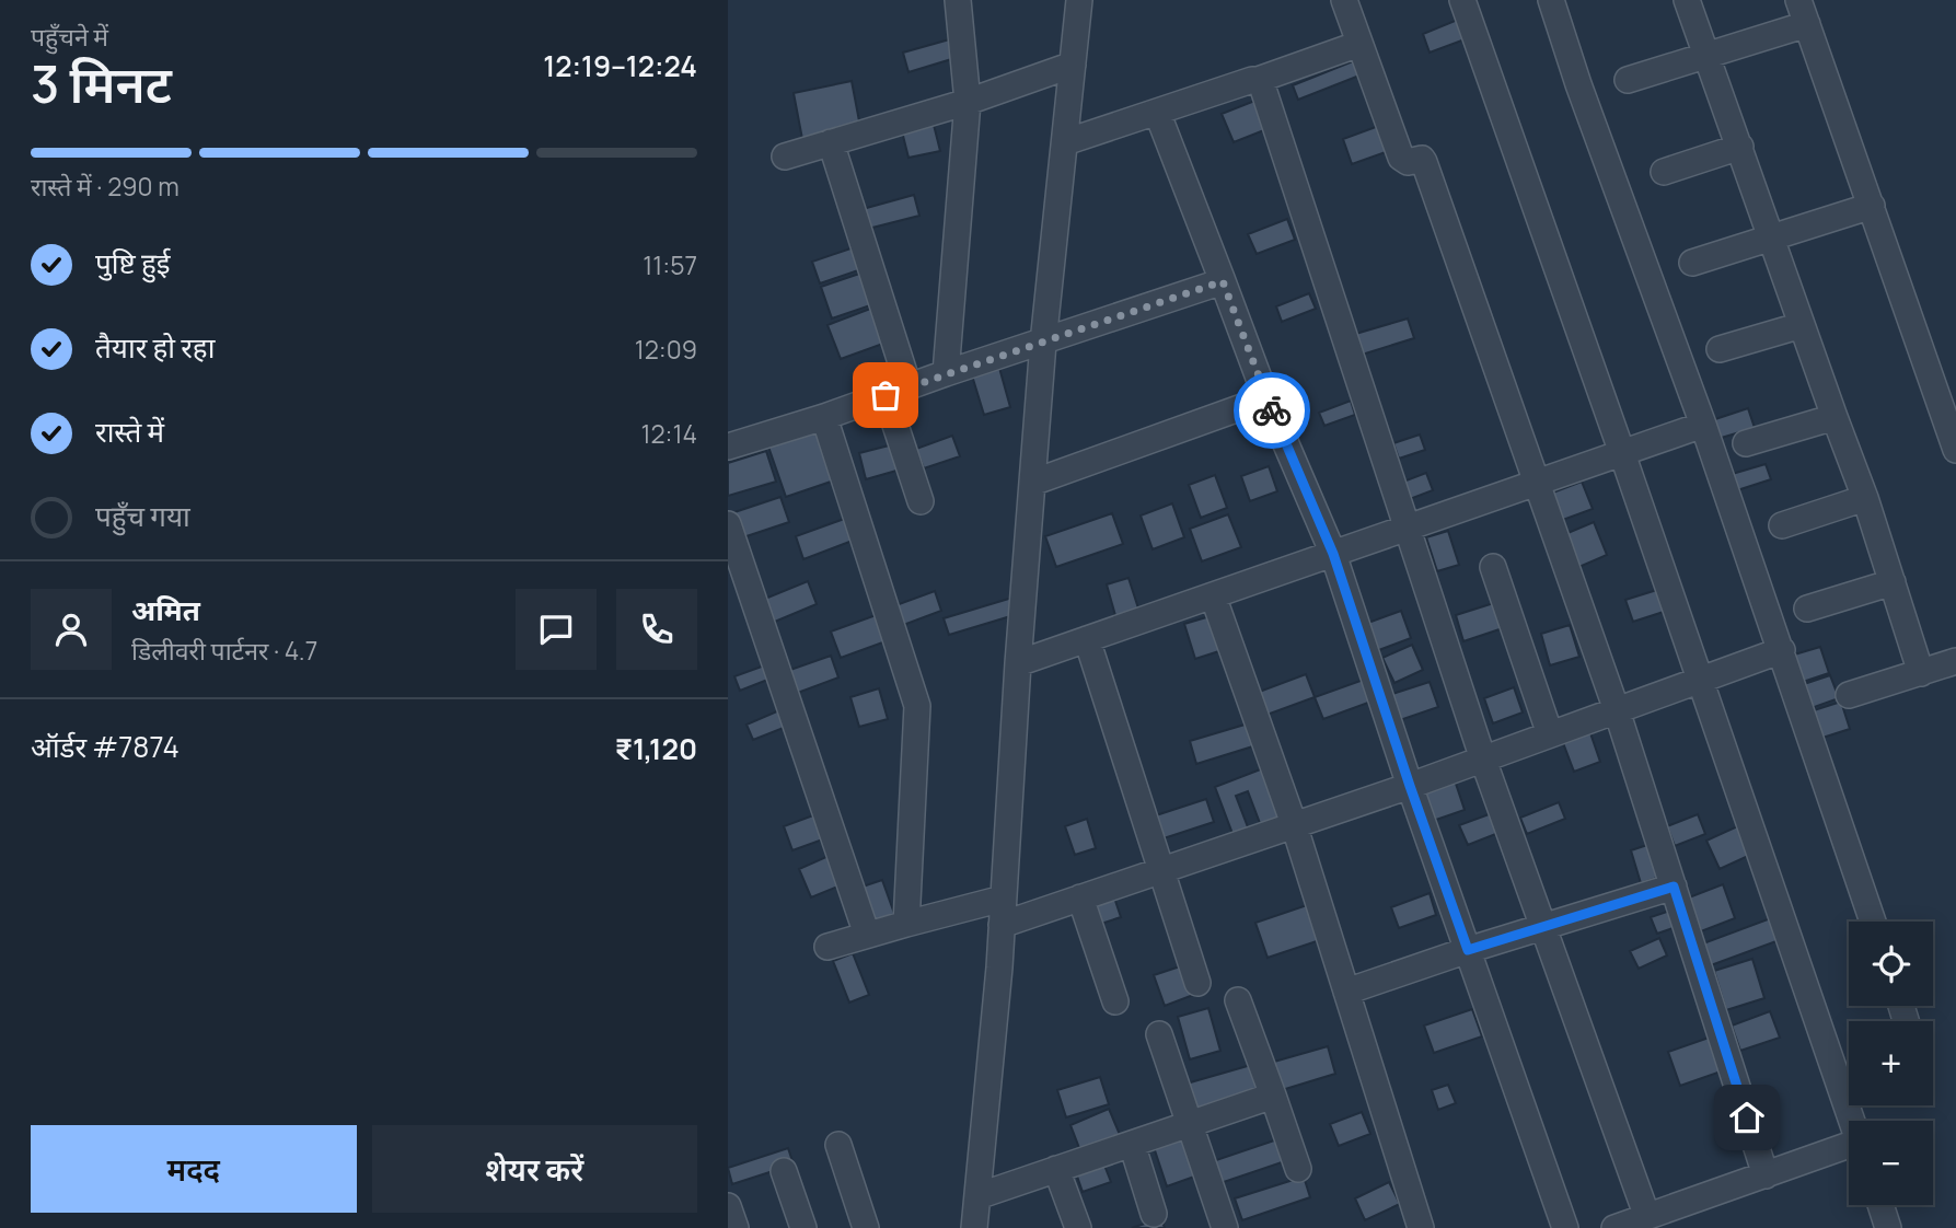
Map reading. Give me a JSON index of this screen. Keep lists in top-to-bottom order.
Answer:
{
  "page": {
    "heading": ["3 मिनट", "पहुँचने में", "12:19–12:24"],
    "panel": [
      "अमित",
      "डिलीवरी पार्टनर · 4.7",
      "ऑर्डर #7874",
      "₹1,120"
    ],
    "bar": "रास्ते में · 290 m",
    "list": [
      ["पुष्टि हुई", "11:57"],
      ["तैयार हो रहा", "12:09"],
      ["रास्ते में", "12:14"],
      "पहुँच गया"
    ],
    "map_buttons": ["+", "−"],
    "buttons": ["मदद", "शेयर करें"]
  }
}
